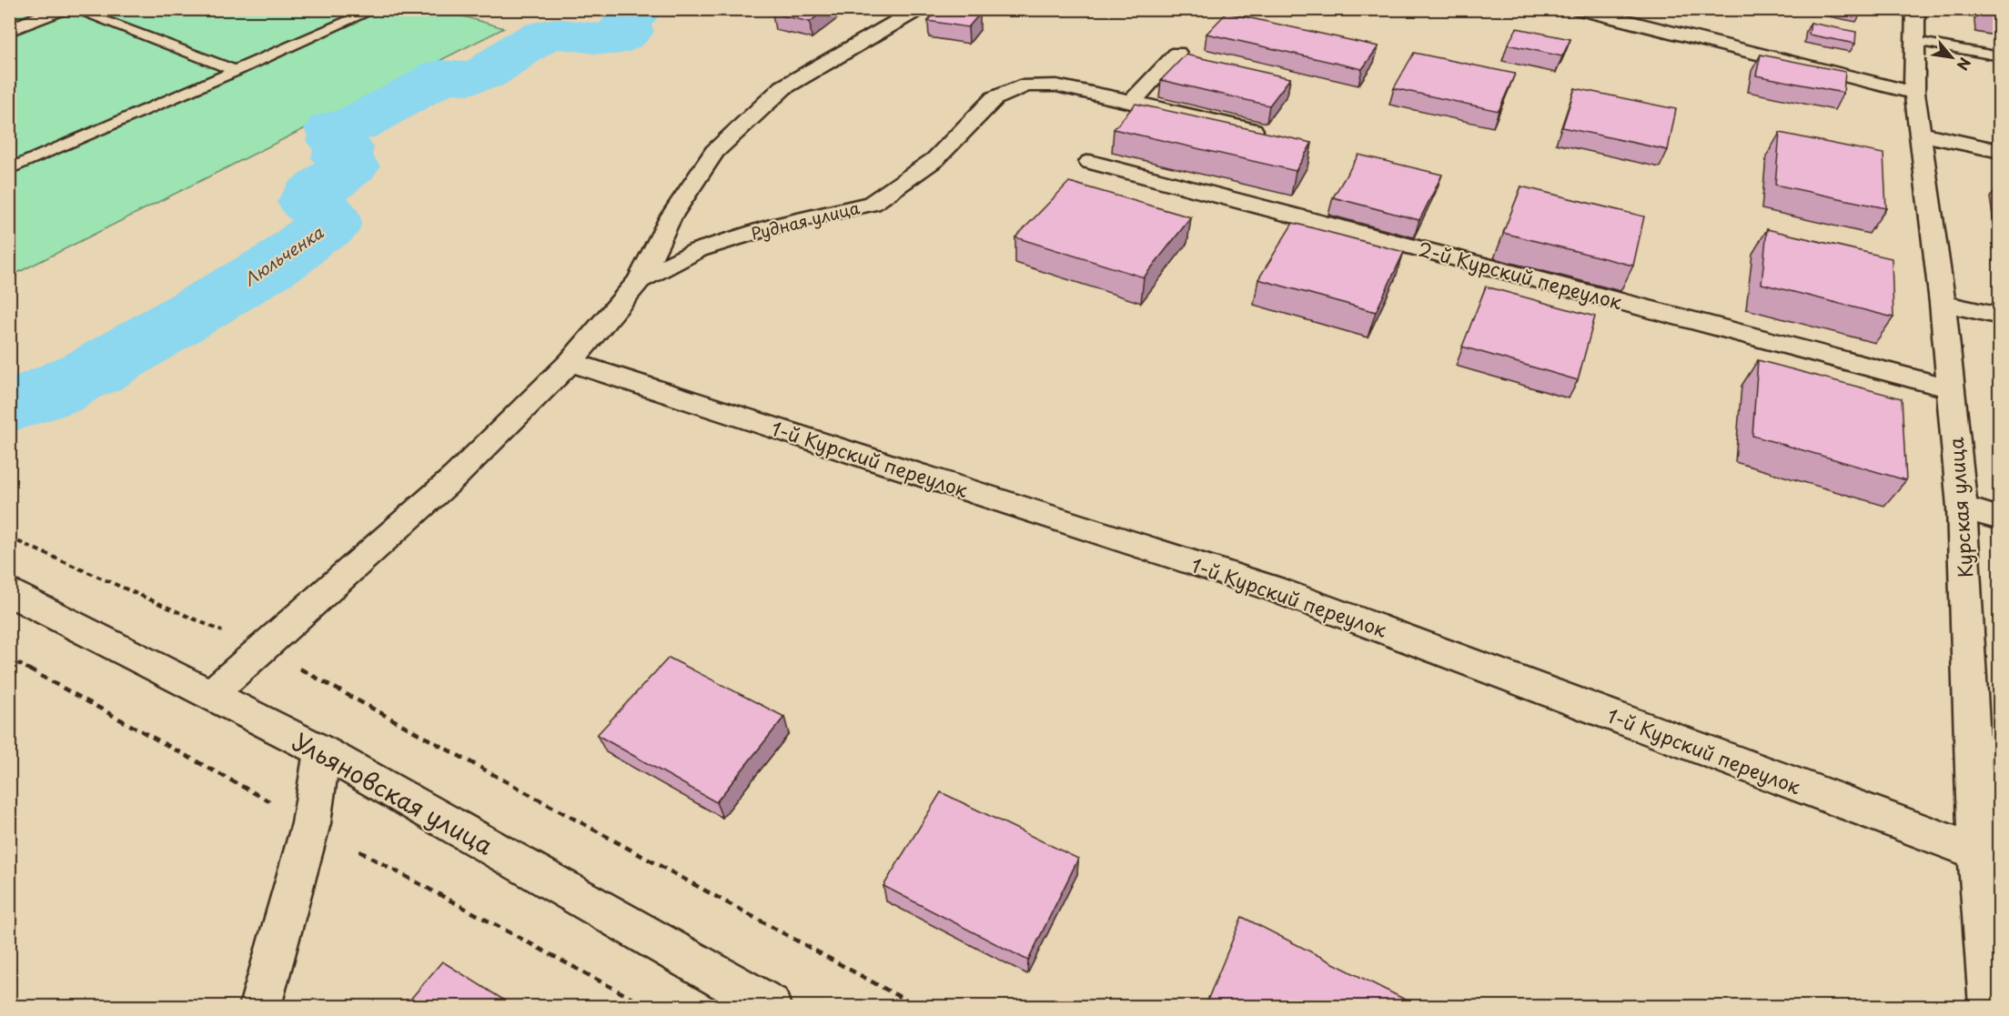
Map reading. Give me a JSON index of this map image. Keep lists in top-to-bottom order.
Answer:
{
  "streets": {
    "street": [
      "Рудная улица",
      "2-й Курский переулок",
      "1-й Курский переулок",
      "Курская улица",
      "Ульяновская улица"
    ]
  },
  "crossings": [
    ["2-й Курский переулок", "Курская улица"],
    ["1-й Курский переулок", "Курская улица"]
  ],
  "water": ["Люльченка"],
  "north": "bottom right"
}
